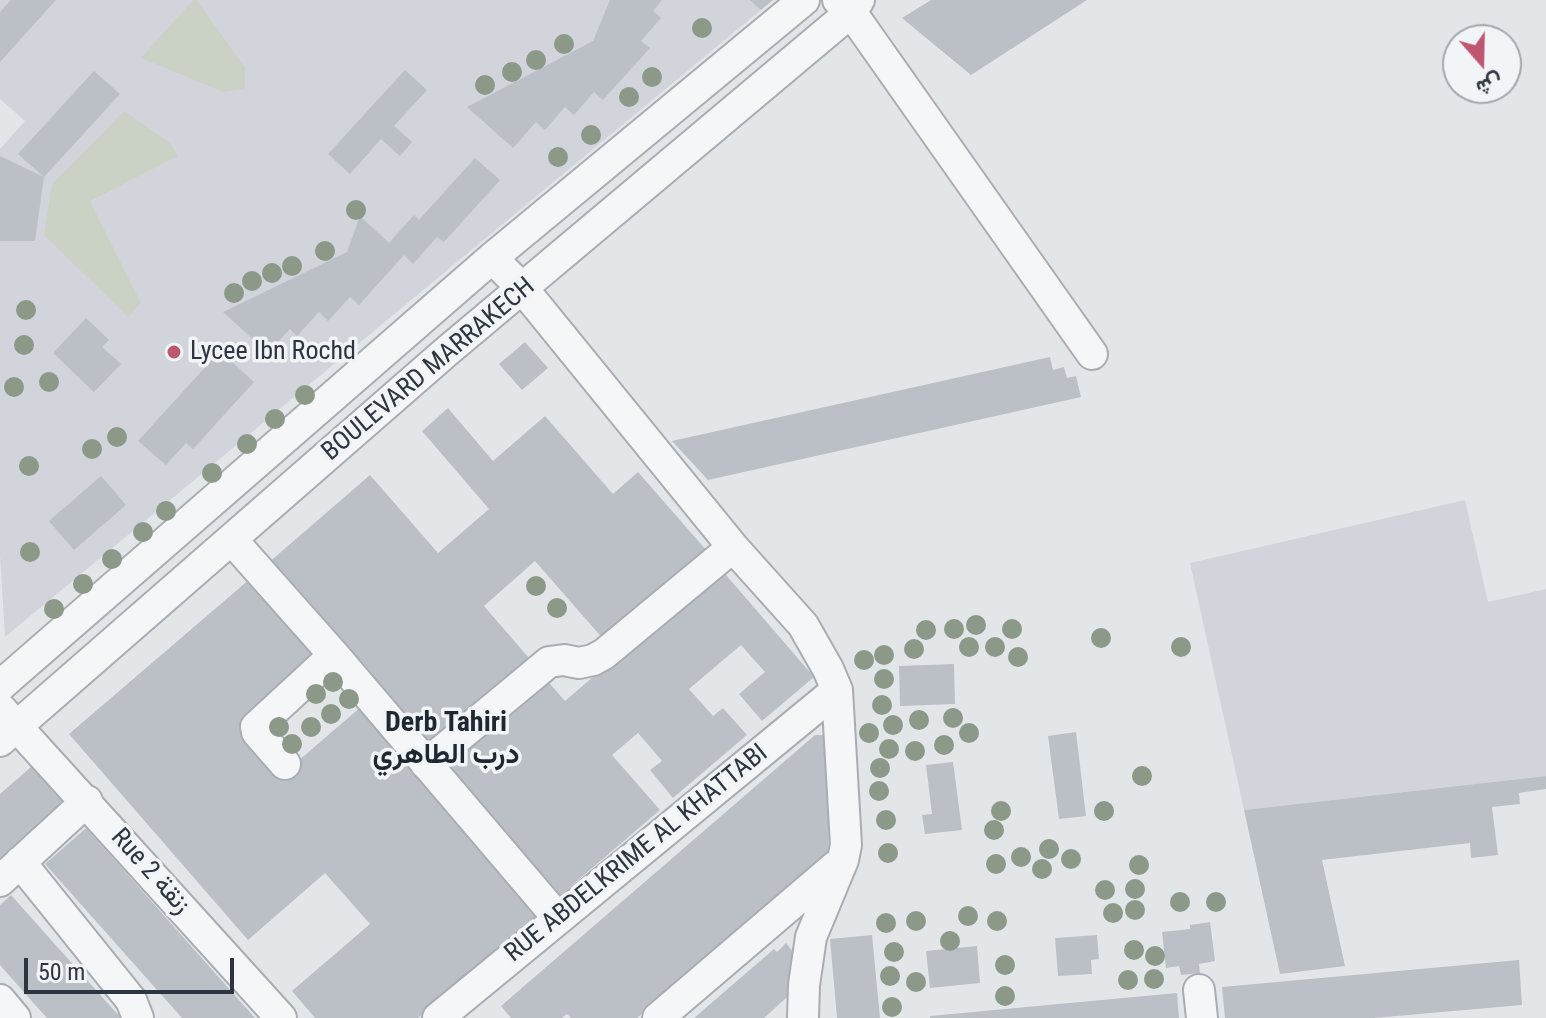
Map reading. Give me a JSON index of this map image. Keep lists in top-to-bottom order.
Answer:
{
  "streets": {
    "street": ["BOULEVARD MARRAKECH", "RUE ABDELKRIME AL KHATTABI", "Rue 2 زنقة"]
  },
  "crossings": [
    ["BOULEVARD MARRAKECH", "Rue 2 زنقة"]
  ],
  "districts": ["Derb Tahiri درب الطاهري"],
  "places": ["Lycee Ibn Rochd"],
  "scale_bar": "50 m",
  "north": "bottom"
}
